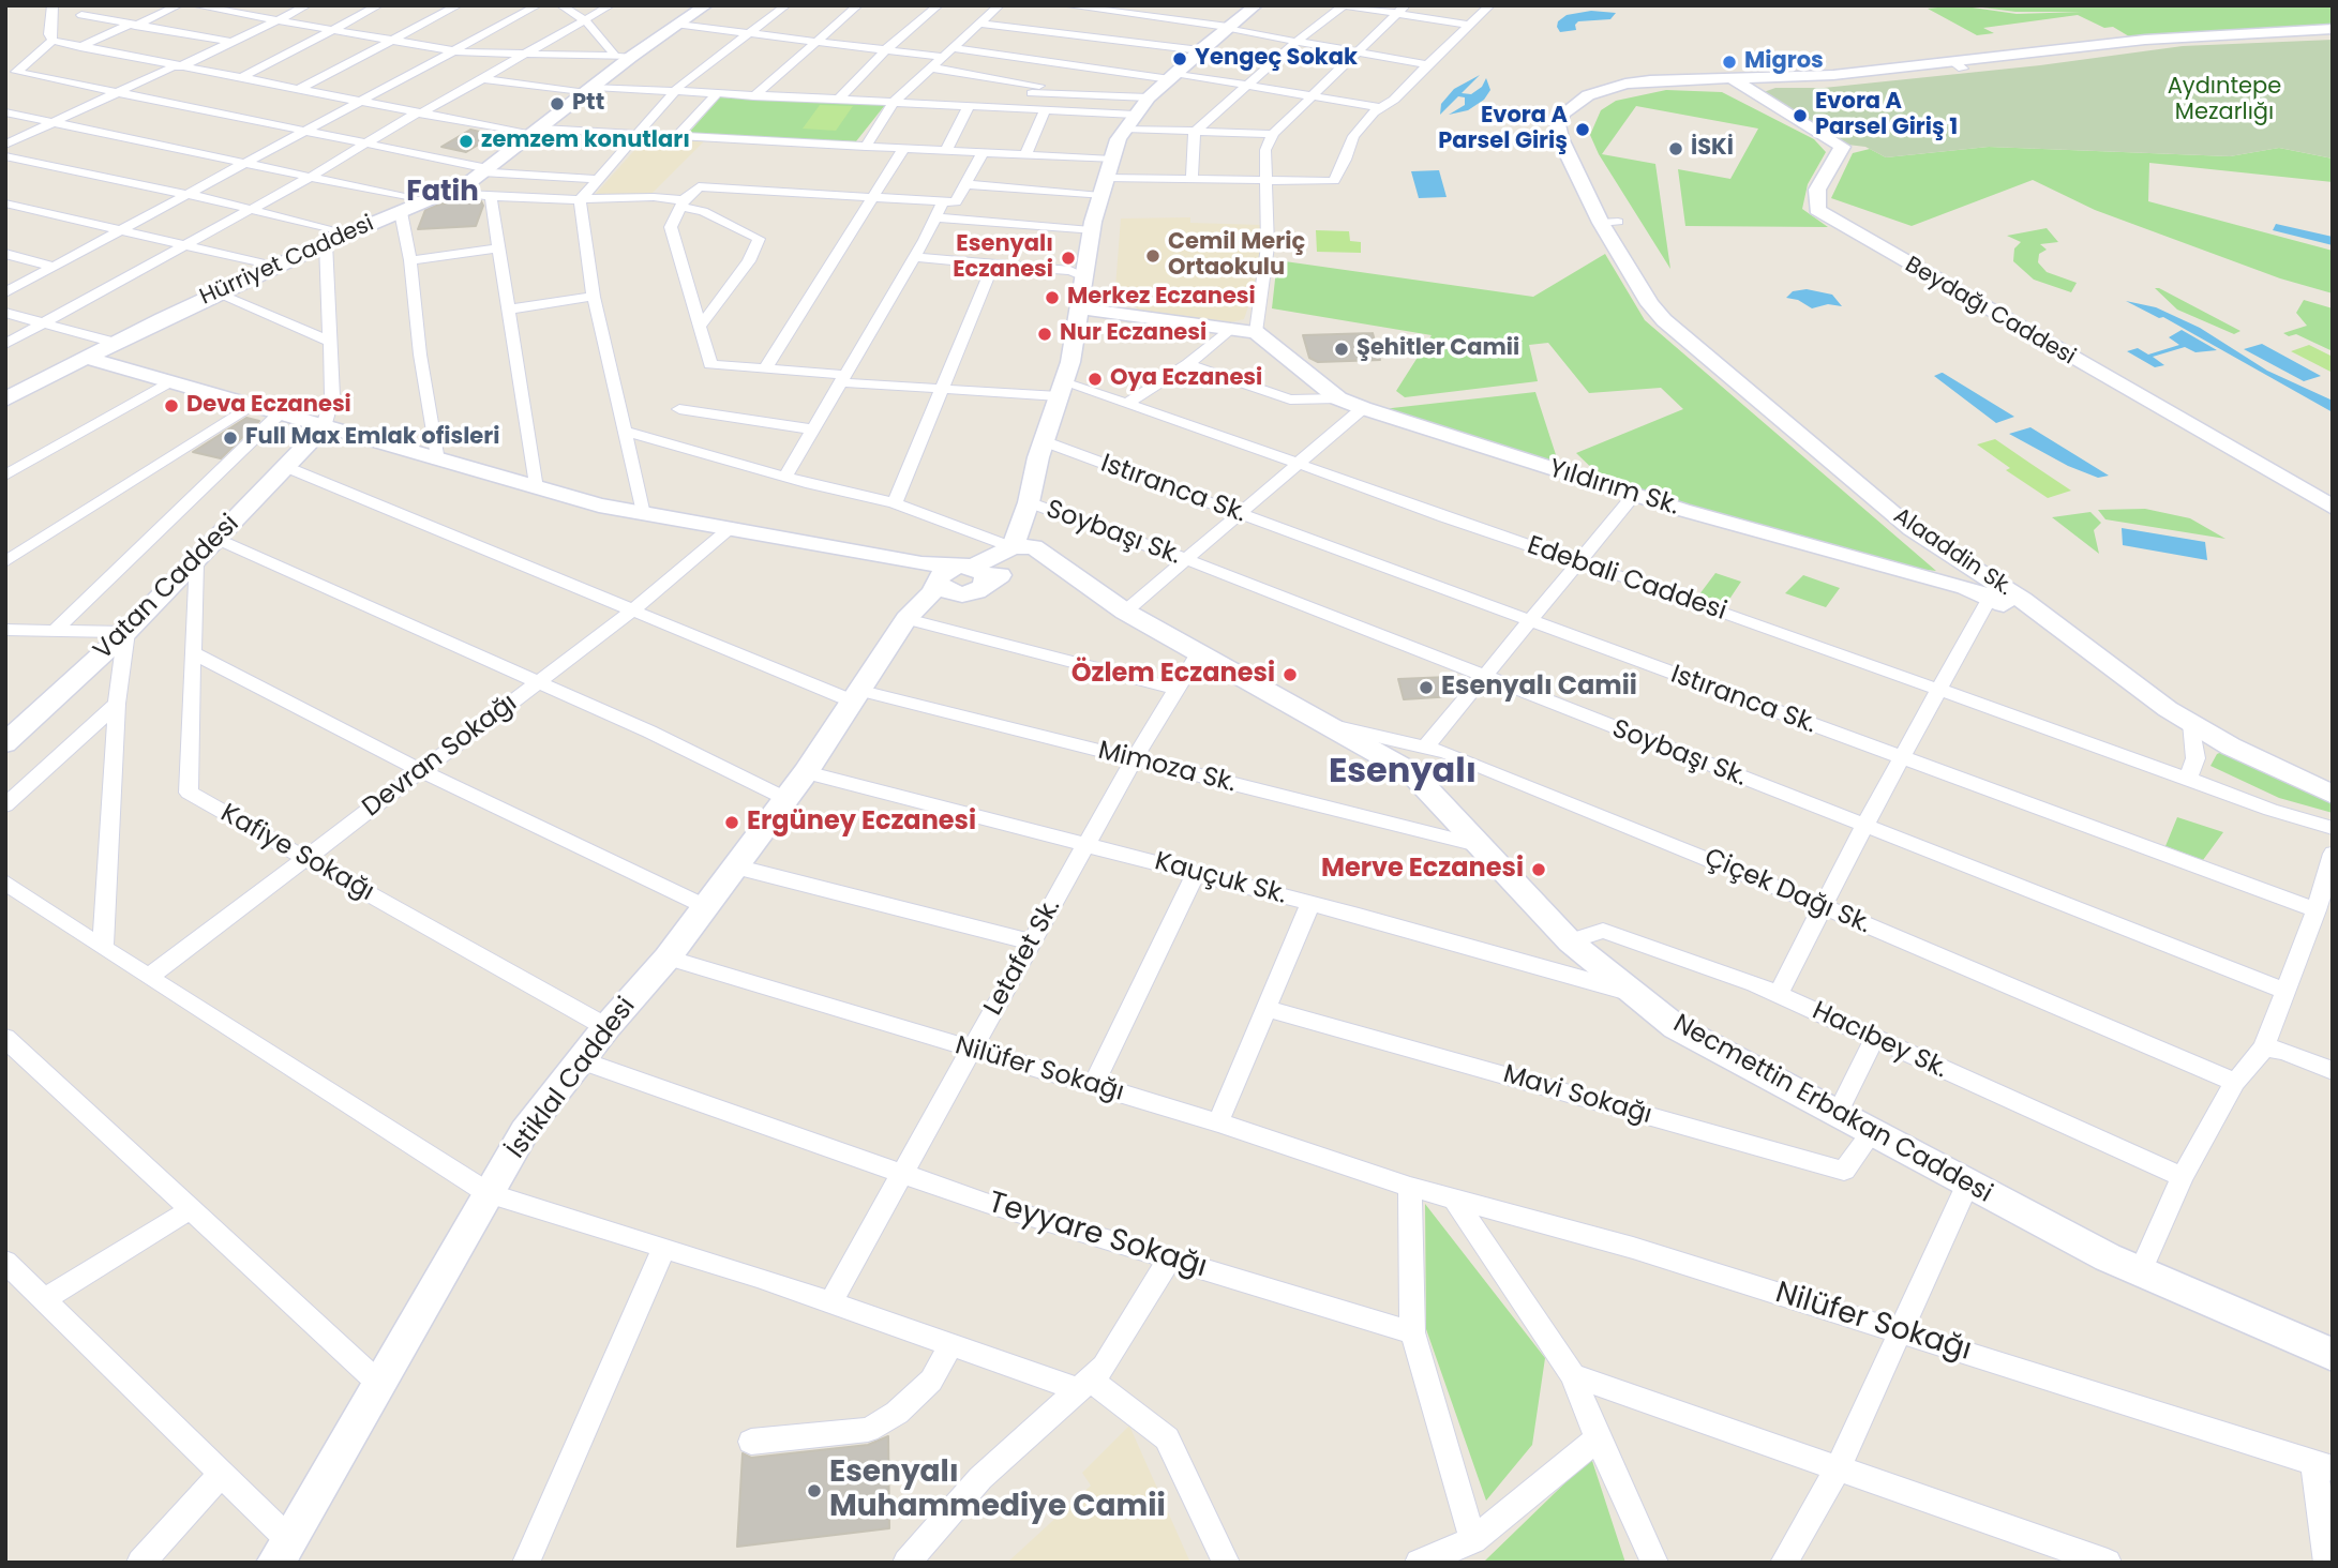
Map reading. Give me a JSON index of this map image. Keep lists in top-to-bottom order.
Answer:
{
  "streets": {
    "street": [
      "Hürriyet Caddesi",
      "Beydağı Caddesi",
      "Yıldırım Sk.",
      "Istıranca Sk.",
      "Soybaşı Sk.",
      "Alaaddin Sk.",
      "Edebali Caddesi",
      "Vatan Caddesi",
      "Devran Sokağı",
      "Mimoza Sk.",
      "Kafiye Sokağı",
      "Kauçuk Sk.",
      "Çiçek Dağı Sk.",
      "Letafet Sk.",
      "Hacıbey Sk.",
      "Nilüfer Sokağı",
      "İstiklal Caddesi",
      "Mavi Sokağı",
      "Necmettin Erbakan Caddesi",
      "Teyyare Sokağı"
    ]
  },
  "crossings": [
    ["Beydağı Caddesi", "Alaaddin Sk."],
    ["Yıldırım Sk.", "Alaaddin Sk."],
    ["Vatan Caddesi", "Mimoza Sk."],
    ["Vatan Caddesi", "Kafiye Sokağı"],
    ["Devran Sokağı", "Mimoza Sk."],
    ["Devran Sokağı", "Kafiye Sokağı"],
    ["Mimoza Sk.", "Letafet Sk."],
    ["Mimoza Sk.", "İstiklal Caddesi"],
    ["Mimoza Sk.", "Necmettin Erbakan Caddesi"],
    ["Kafiye Sokağı", "İstiklal Caddesi"],
    ["Kauçuk Sk.", "Letafet Sk."],
    ["Kauçuk Sk.", "İstiklal Caddesi"],
    ["Kauçuk Sk.", "Necmettin Erbakan Caddesi"],
    ["Çiçek Dağı Sk.", "Necmettin Erbakan Caddesi"],
    ["Letafet Sk.", "Nilüfer Sokağı"],
    ["Letafet Sk.", "Necmettin Erbakan Caddesi"],
    ["Letafet Sk.", "Teyyare Sokağı"],
    ["Hacıbey Sk.", "Necmettin Erbakan Caddesi"],
    ["Nilüfer Sokağı", "İstiklal Caddesi"],
    ["İstiklal Caddesi", "Teyyare Sokağı"],
    ["Mavi Sokağı", "Necmettin Erbakan Caddesi"]
  ],
  "districts": ["Fatih", "Esenyalı"],
  "parks": ["Aydıntepe Mezarlığı"],
  "places": [
    "Yengeç Sokak",
    "Migros",
    "Ptt",
    "Evora A Parsel Giriş 1",
    "Evora A Parsel Giriş",
    "zemzem konutları",
    "İSKİ",
    "Cemil Meriç Ortaokulu",
    "Esenyalı Eczanesi",
    "Merkez Eczanesi",
    "Nur Eczanesi",
    "Şehitler Camii",
    "Oya Eczanesi",
    "Deva Eczanesi",
    "Full Max Emlak ofisleri",
    "Özlem Eczanesi",
    "Esenyalı Camii",
    "Ergüney Eczanesi",
    "Merve Eczanesi",
    "Esenyalı Muhammediye Camii"
  ]
}
